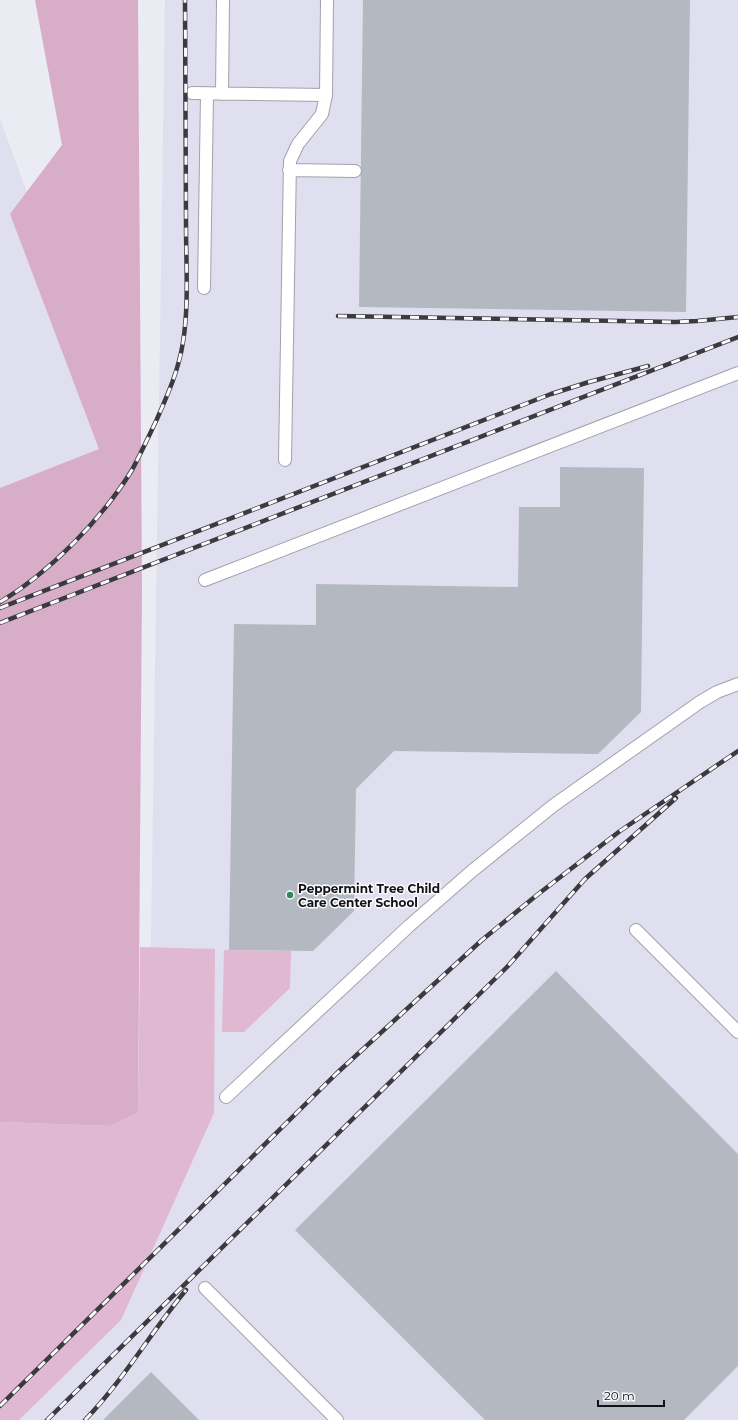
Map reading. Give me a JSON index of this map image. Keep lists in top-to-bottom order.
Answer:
{
  "places": ["Peppermint Tree Child Care Center School"],
  "scale_bar": "20 m"
}
